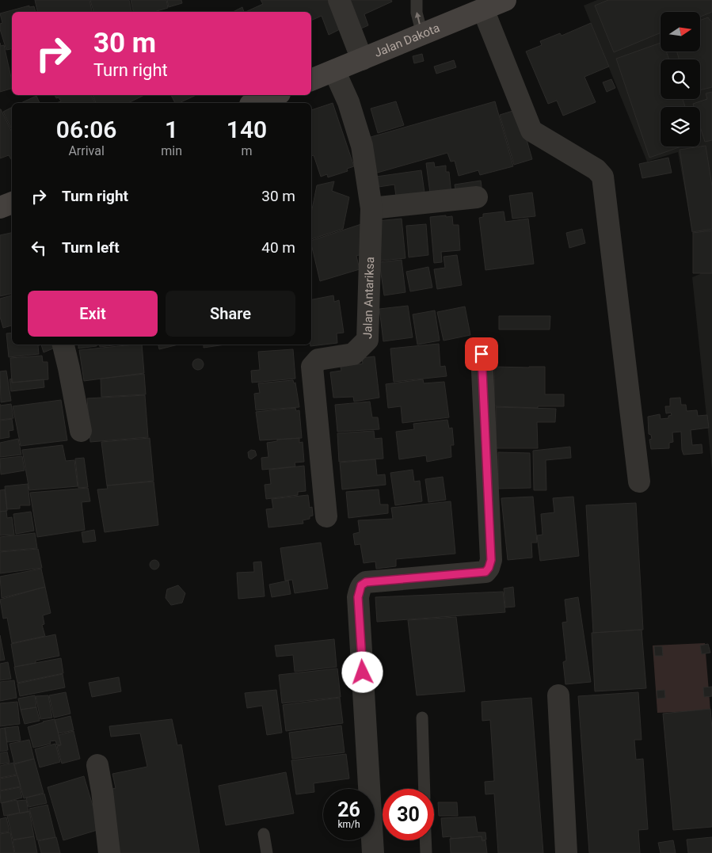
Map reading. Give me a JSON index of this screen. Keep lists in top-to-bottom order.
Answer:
{
  "streets": {
    "main road": ["Jalan Dakota"],
    "street": ["Jalan Antariksa"]
  },
  "crossings": [
    ["Jalan Dakota", "Jalan Antariksa"]
  ],
  "north": "right",
  "page": {
    "turn": ["30 m", "Turn right"],
    "eta": [
      "06:06",
      "Arrival",
      "1",
      "min",
      "140",
      "m"
    ],
    "list": [
      {
        "name": "Turn right",
        "value": "30 m"
      },
      {
        "name": "Turn left",
        "value": "40 m"
      }
    ],
    "buttons": ["Exit", "Share"],
    "speed": "26 km/h",
    "limit": "30"
  }
}
